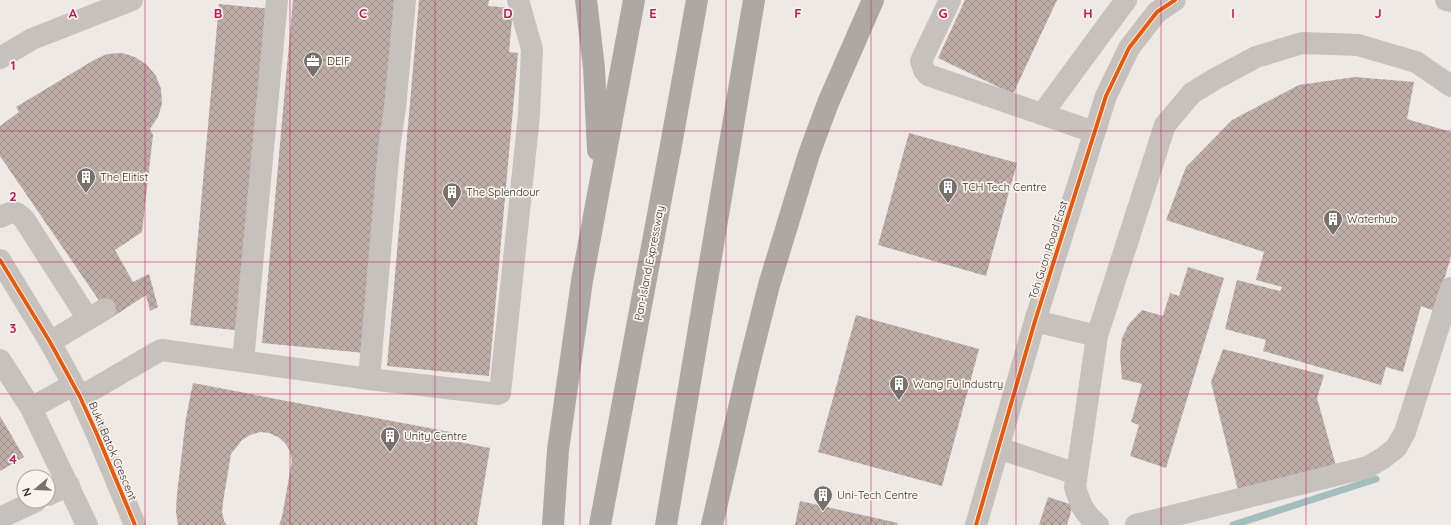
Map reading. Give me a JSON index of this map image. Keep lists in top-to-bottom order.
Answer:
{
  "streets": {
    "highway": ["Pan-Island Expressway"],
    "street": ["Toh Guan Road East", "Bukit Batok Crescent"]
  },
  "places": {
    "office": ["DEIF"],
    "building": [
      "The Elitist",
      "TCH Tech Centre",
      "The Splendour",
      "Waterhub",
      "Wang Fu Industry",
      "Unity Centre",
      "Uni-Tech Centre"
    ]
  },
  "north": "left",
  "grid": {
    "columns": [
      "A",
      "B",
      "C",
      "D",
      "E",
      "F",
      "G",
      "H",
      "I",
      "J"
    ],
    "rows": [
      "1",
      "2",
      "3",
      "4"
    ]
  }
}
